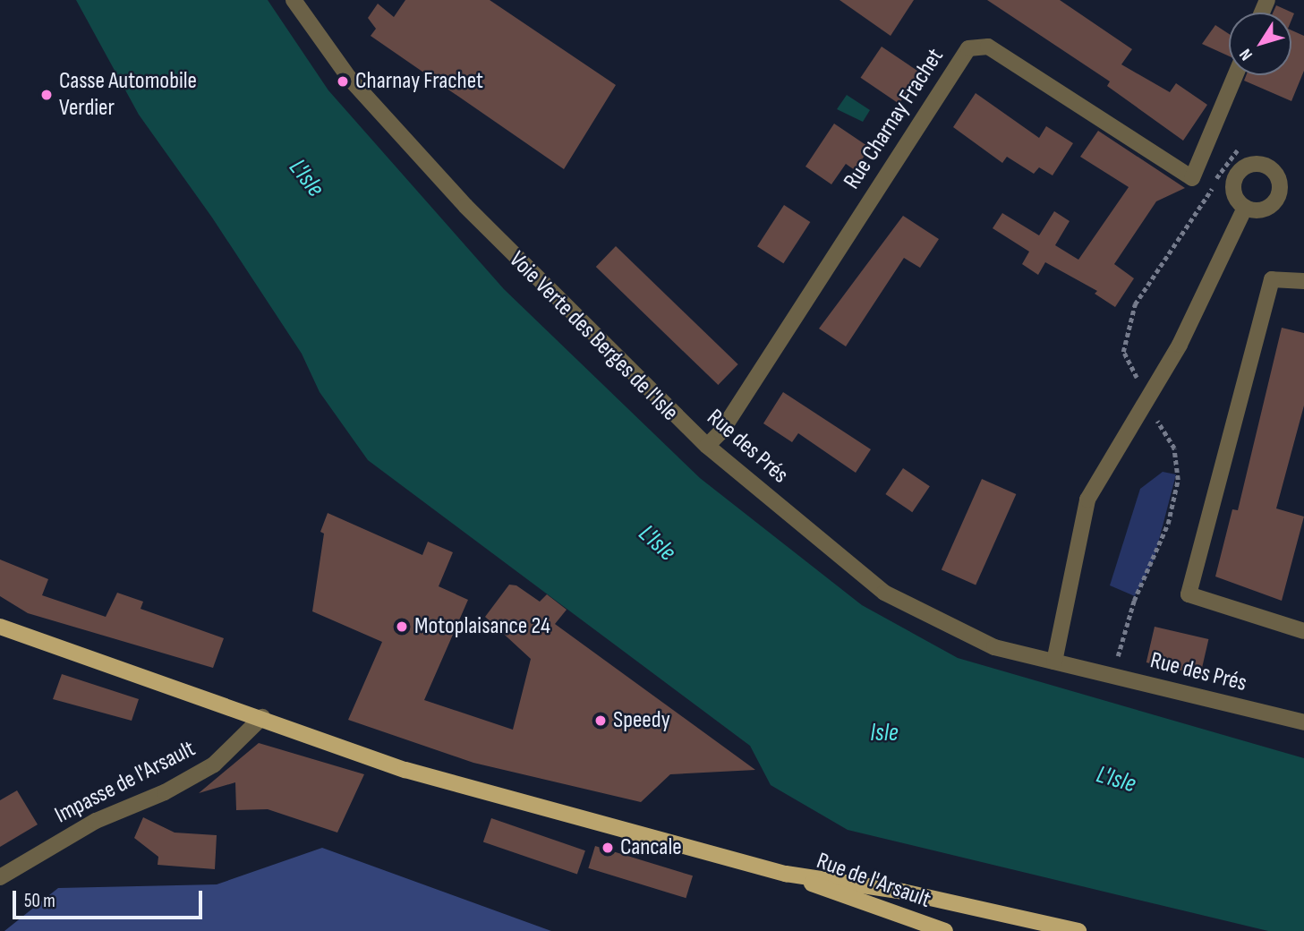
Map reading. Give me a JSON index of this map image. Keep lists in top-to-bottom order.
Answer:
{
  "streets": {
    "main road": ["Rue de l'Arsault"],
    "street": ["Rue Charnay Frachet", "Rue des Prés", "Impasse de l'Arsault"]
  },
  "crossings": [
    ["Rue Charnay Frachet", "Rue des Prés"]
  ],
  "water": ["L'Isle", "Isle"],
  "places": [
    "Charnay Frachet",
    "Casse Automobile Verdier",
    "Motoplaisance 24",
    "Speedy",
    "Cancale"
  ],
  "scale_bar": "50 m",
  "north": "bottom left"
}
